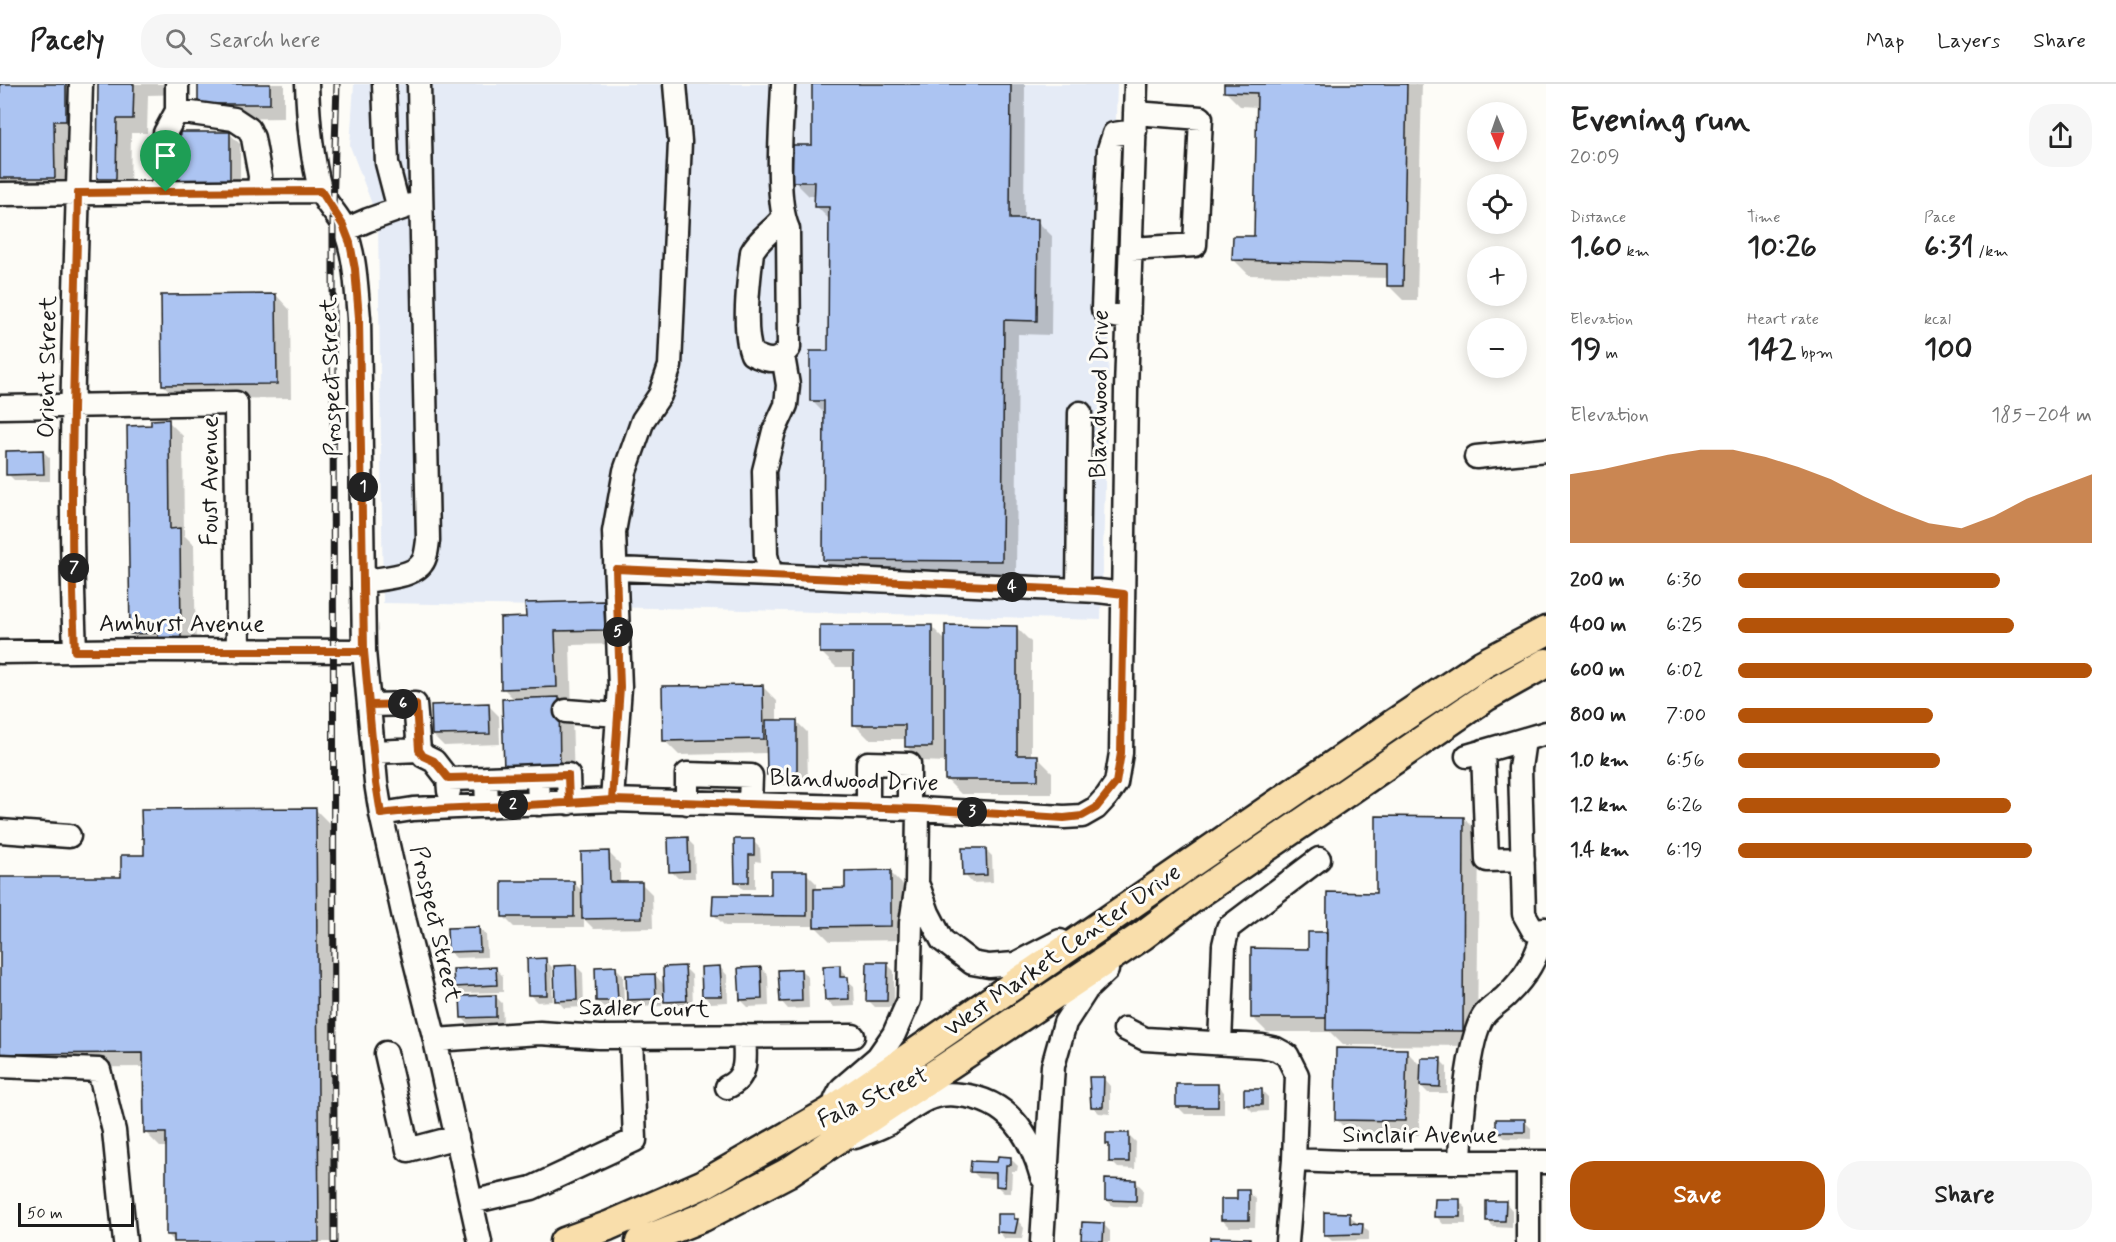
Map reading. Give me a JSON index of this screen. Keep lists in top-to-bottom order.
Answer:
{
  "streets": {
    "main road": ["West Market Center Drive"],
    "street": [
      "Orient Street",
      "Prospect Street",
      "Blandwood Drive",
      "Foust Avenue",
      "Amhurst Avenue",
      "Sadler Court",
      "Fala Street",
      "Sinclair Avenue"
    ]
  },
  "crossings": [
    ["Orient Street", "Foust Avenue"],
    ["Orient Street", "Amhurst Avenue"],
    ["Prospect Street", "Blandwood Drive"],
    ["Prospect Street", "Amhurst Avenue"],
    ["Prospect Street", "Sadler Court"],
    ["Blandwood Drive", "Fala Street"],
    ["Foust Avenue", "Amhurst Avenue"],
    ["West Market Center Drive", "Fala Street"]
  ],
  "scale_bar": "50 m",
  "north": "bottom",
  "page": {
    "header": "Pacely",
    "search": "Search here",
    "nav": ["Map", "Layers", "Share"],
    "heading": ["Evening run", "20:09"],
    "map_buttons": ["+", "−"],
    "stats": [
      ["Distance", "1.60 km"],
      ["Time", "10:26"],
      ["Pace", "6:31 /km"],
      ["Elevation", "19 m"],
      ["Heart rate", "142 bpm"],
      ["kcal", "100"]
    ],
    "chart": ["Elevation", "185–204 m"],
    "pins": [
      "1",
      "7",
      "4",
      "5",
      "6",
      "2",
      "3"
    ],
    "list": [
      {
        "name": "200 m",
        "note": "6:30"
      },
      {
        "name": "400 m",
        "note": "6:25"
      },
      {
        "name": "600 m",
        "note": "6:02"
      },
      {
        "name": "800 m",
        "note": "7:00"
      },
      {
        "name": "1.0 km",
        "note": "6:56"
      },
      {
        "name": "1.2 km",
        "note": "6:26"
      },
      {
        "name": "1.4 km",
        "note": "6:19"
      }
    ],
    "buttons": ["Save", "Share"],
    "scale": "50 m"
  }
}
